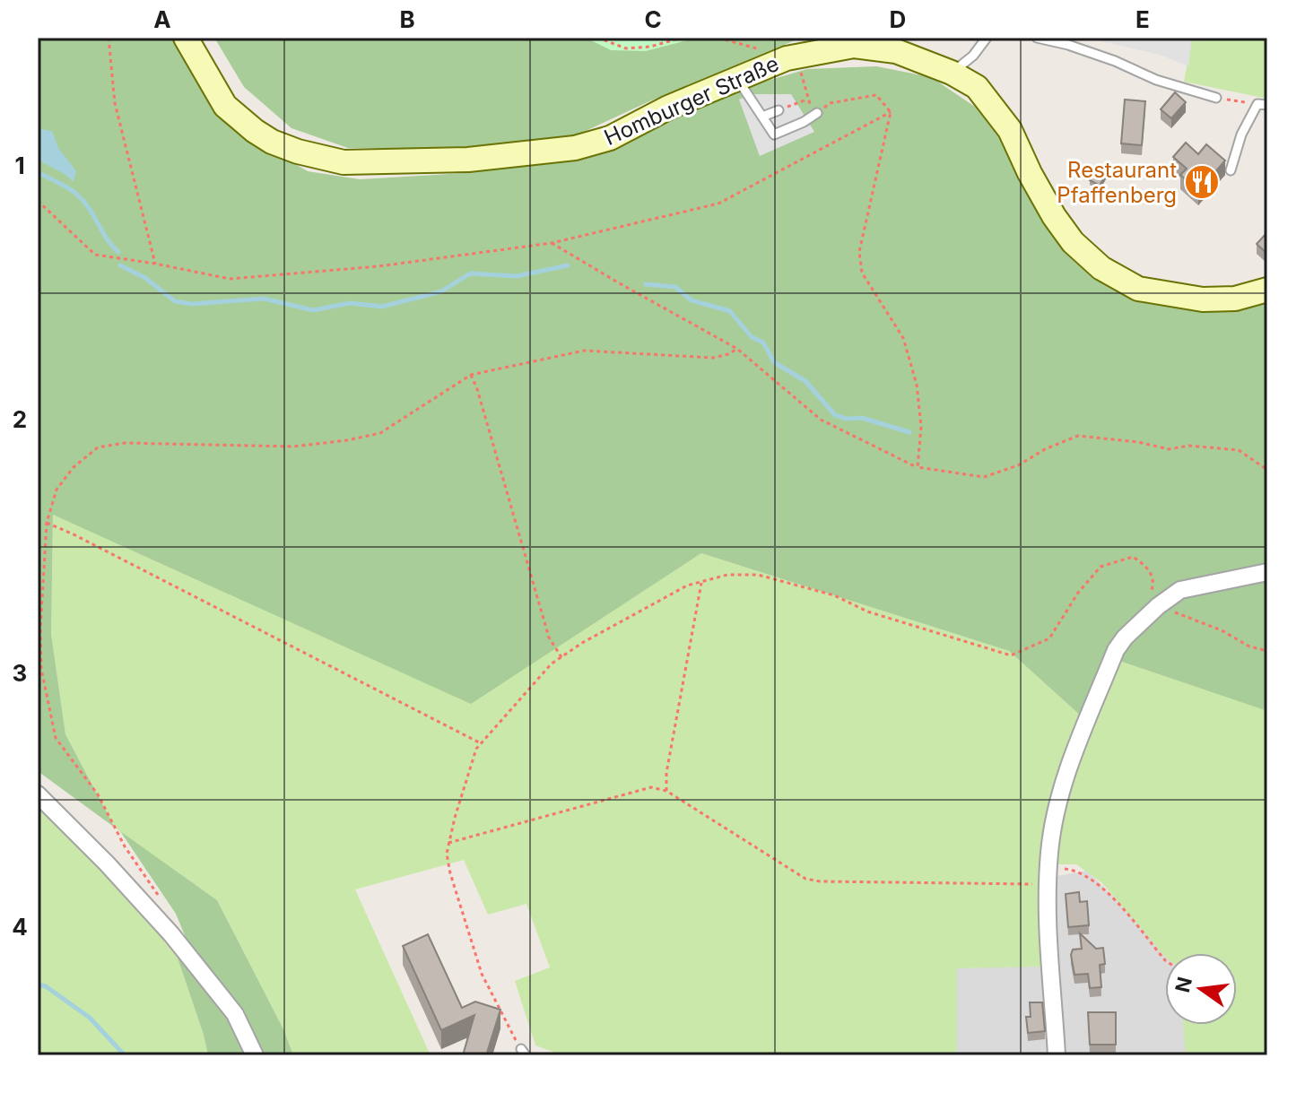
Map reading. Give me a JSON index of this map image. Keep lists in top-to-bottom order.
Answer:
{
  "streets": {
    "main road": ["Homburger Straße"]
  },
  "places": {
    "restaurant": ["Restaurant Pfaffenberg"]
  },
  "north": "left",
  "grid": {
    "columns": [
      "A",
      "B",
      "C",
      "D",
      "E"
    ],
    "rows": [
      "1",
      "2",
      "3",
      "4"
    ]
  }
}
